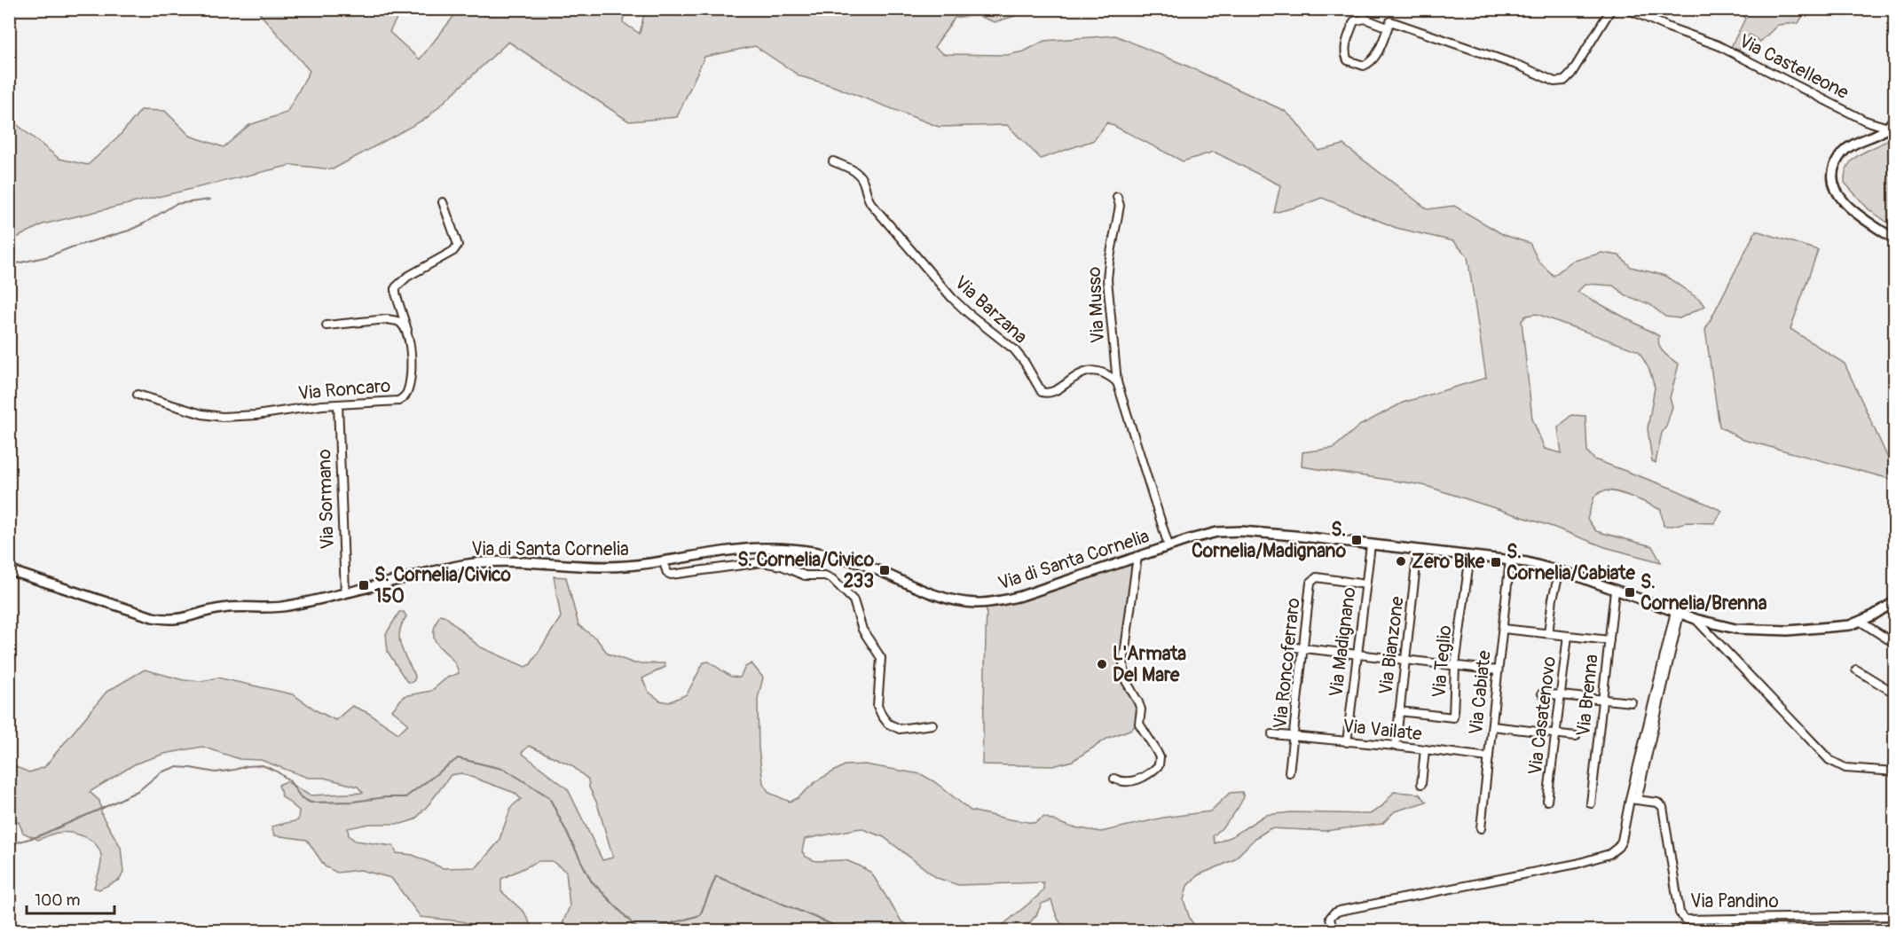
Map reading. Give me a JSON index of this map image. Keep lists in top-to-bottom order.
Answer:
{
  "streets": {
    "street": [
      "Via Castelleone",
      "Via Musso",
      "Via Barzana",
      "Via Roncaro",
      "Via Sormano",
      "Via di Santa Cornelia",
      "Via Madignano",
      "Via Bianzone",
      "Via Teglio",
      "Via Roncoferraro",
      "Via Cabiate",
      "Via Brenna",
      "Via Casatenovo",
      "Via Vailate",
      "Via Pandino"
    ]
  },
  "crossings": [
    ["Via Musso", "Via Barzana"],
    ["Via Roncaro", "Via Sormano"],
    ["Via Sormano", "Via di Santa Cornelia"],
    ["Via di Santa Cornelia", "Via Madignano"],
    ["Via di Santa Cornelia", "Via Bianzone"],
    ["Via di Santa Cornelia", "Via Teglio"],
    ["Via di Santa Cornelia", "Via Cabiate"],
    ["Via di Santa Cornelia", "Via Brenna"],
    ["Via Madignano", "Via Roncoferraro"],
    ["Via Madignano", "Via Vailate"],
    ["Via Bianzone", "Via Teglio"],
    ["Via Bianzone", "Via Vailate"],
    ["Via Roncoferraro", "Via Vailate"],
    ["Via Cabiate", "Via Casatenovo"],
    ["Via Cabiate", "Via Vailate"],
    ["Via Brenna", "Via Casatenovo"]
  ],
  "places": {
    "transit": [
      "S. Cornelia/Madignano",
      "S. Cornelia/Cabiate",
      "S. Cornelia/Civico 233",
      "S. Cornelia/Civico 150",
      "S. Cornelia/Brenna"
    ],
    "other": ["Zero Bike", "L'Armata Del Mare"]
  },
  "scale_bar": "100 m"
}
